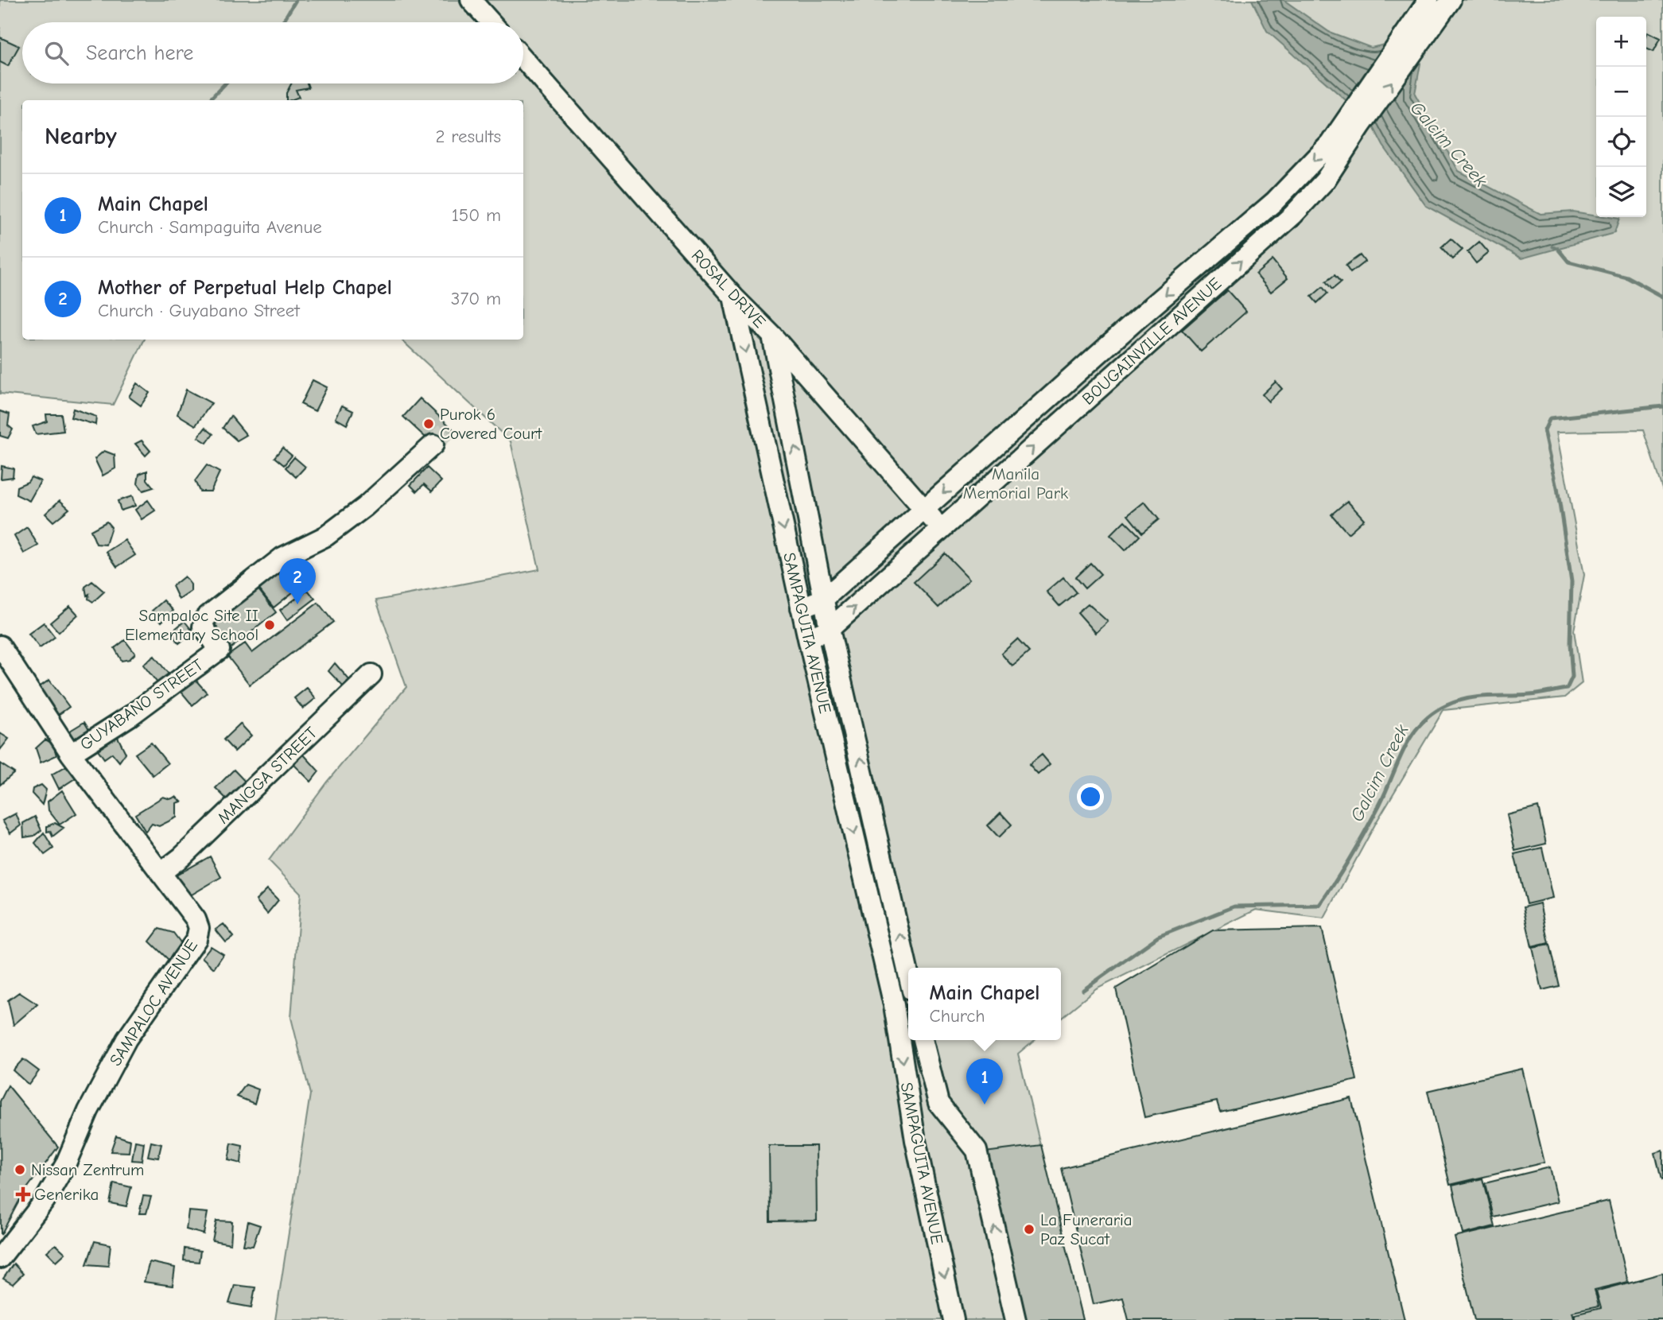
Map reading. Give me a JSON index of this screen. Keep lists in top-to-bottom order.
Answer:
{
  "streets": {
    "street": [
      "ROSAL DRIVE",
      "BOUGAINVILLE AVENUE",
      "SAMPAGUITA AVENUE",
      "GUYABANO STREET",
      "MANGGA STREET",
      "SAMPALOC AVENUE"
    ]
  },
  "crossings": [
    ["ROSAL DRIVE", "BOUGAINVILLE AVENUE"],
    ["ROSAL DRIVE", "SAMPAGUITA AVENUE"],
    ["BOUGAINVILLE AVENUE", "SAMPAGUITA AVENUE"],
    ["GUYABANO STREET", "SAMPALOC AVENUE"],
    ["MANGGA STREET", "SAMPALOC AVENUE"]
  ],
  "water": ["Galcim Creek"],
  "parks": ["Manila Memorial Park"],
  "places": {
    "other": [
      "Purok 6 Covered Court",
      "Sampaloc Site II Elementary School",
      "Nissan Zentrum",
      "La Funeraria Paz Sucat"
    ],
    "health": ["Generika"]
  },
  "page": {
    "map_buttons": ["+", "−"],
    "search": "Search here",
    "heading": ["Nearby", "2 results"],
    "list": [
      {
        "mark": "1",
        "name": "Main Chapel",
        "note": "Church · Sampaguita Avenue",
        "value": "150 m"
      },
      {
        "mark": "2",
        "name": "Mother of Perpetual Help Chapel",
        "note": "Church · Guyabano Street",
        "value": "370 m"
      }
    ],
    "pins": ["2", "1"],
    "popup": ["Main Chapel", "Church"]
  }
}
